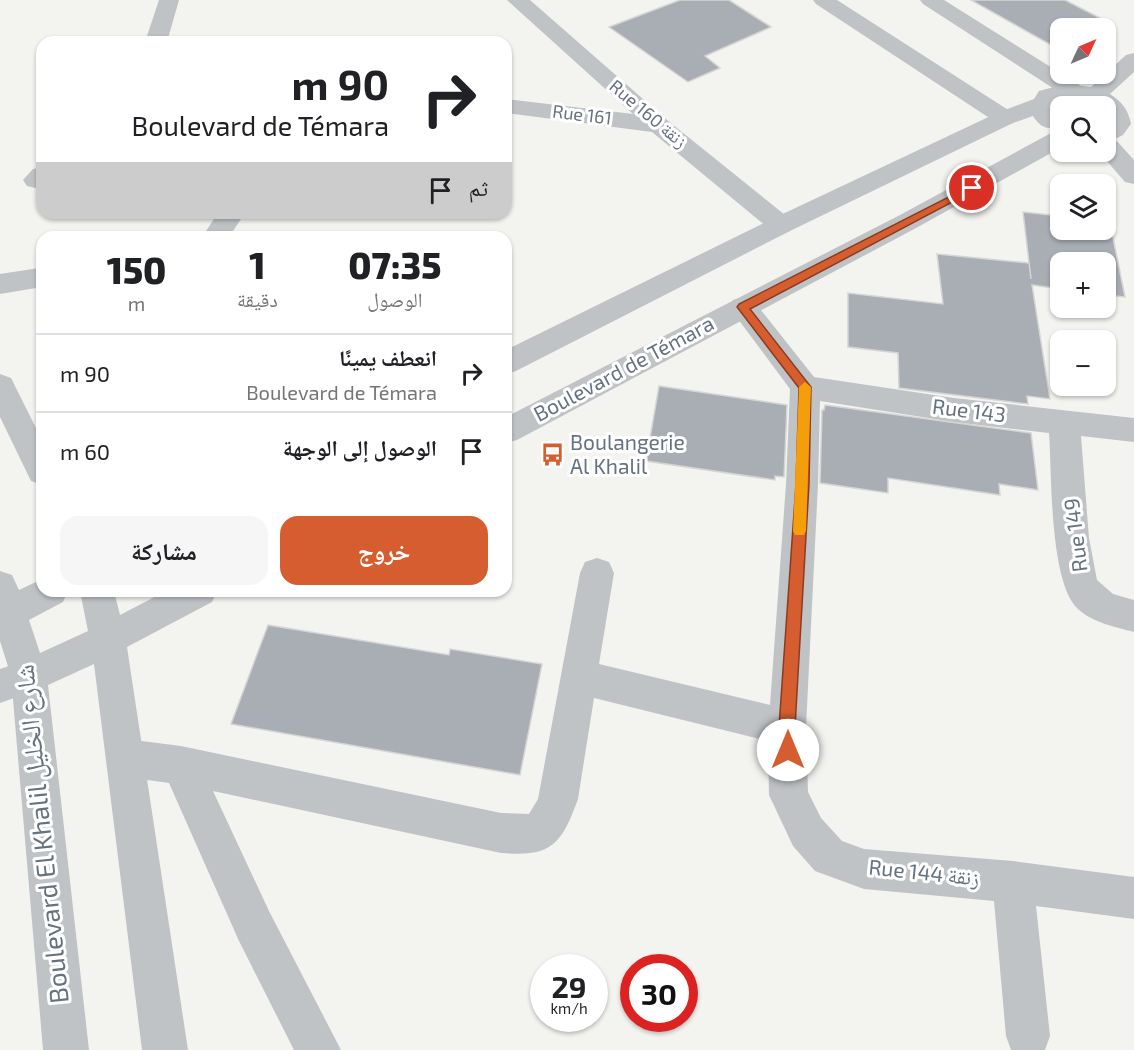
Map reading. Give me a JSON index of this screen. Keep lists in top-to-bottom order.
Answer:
{
  "streets": {
    "street": [
      "Rue 160 زنقة",
      "Rue 161",
      "Boulevard de Témara",
      "Rue 143",
      "Rue 149",
      "Boulevard El Khalil شارع الخليل",
      "Rue 144 زنقة"
    ]
  },
  "crossings": [
    ["Rue 160 زنقة", "Rue 161"],
    ["Rue 143", "Rue 149"],
    ["Rue 143", "Rue 144 زنقة"]
  ],
  "places": {
    "bus stop": ["Boulangerie Al Khalil"]
  },
  "north": "top right",
  "page": {
    "map_buttons": ["+", "−"],
    "turn": ["90 m", "Boulevard de Témara"],
    "then": "ثم",
    "eta": [
      "07:35",
      "الوصول",
      "1",
      "دقيقة",
      "150",
      "m"
    ],
    "list": [
      {
        "name": "انعطف يمينًا",
        "note": "Boulevard de Témara",
        "value": "90 m"
      },
      {
        "name": "الوصول إلى الوجهة",
        "value": "60 m"
      }
    ],
    "buttons": ["خروج", "مشاركة"],
    "speed": "29 km/h",
    "limit": "30"
  }
}
